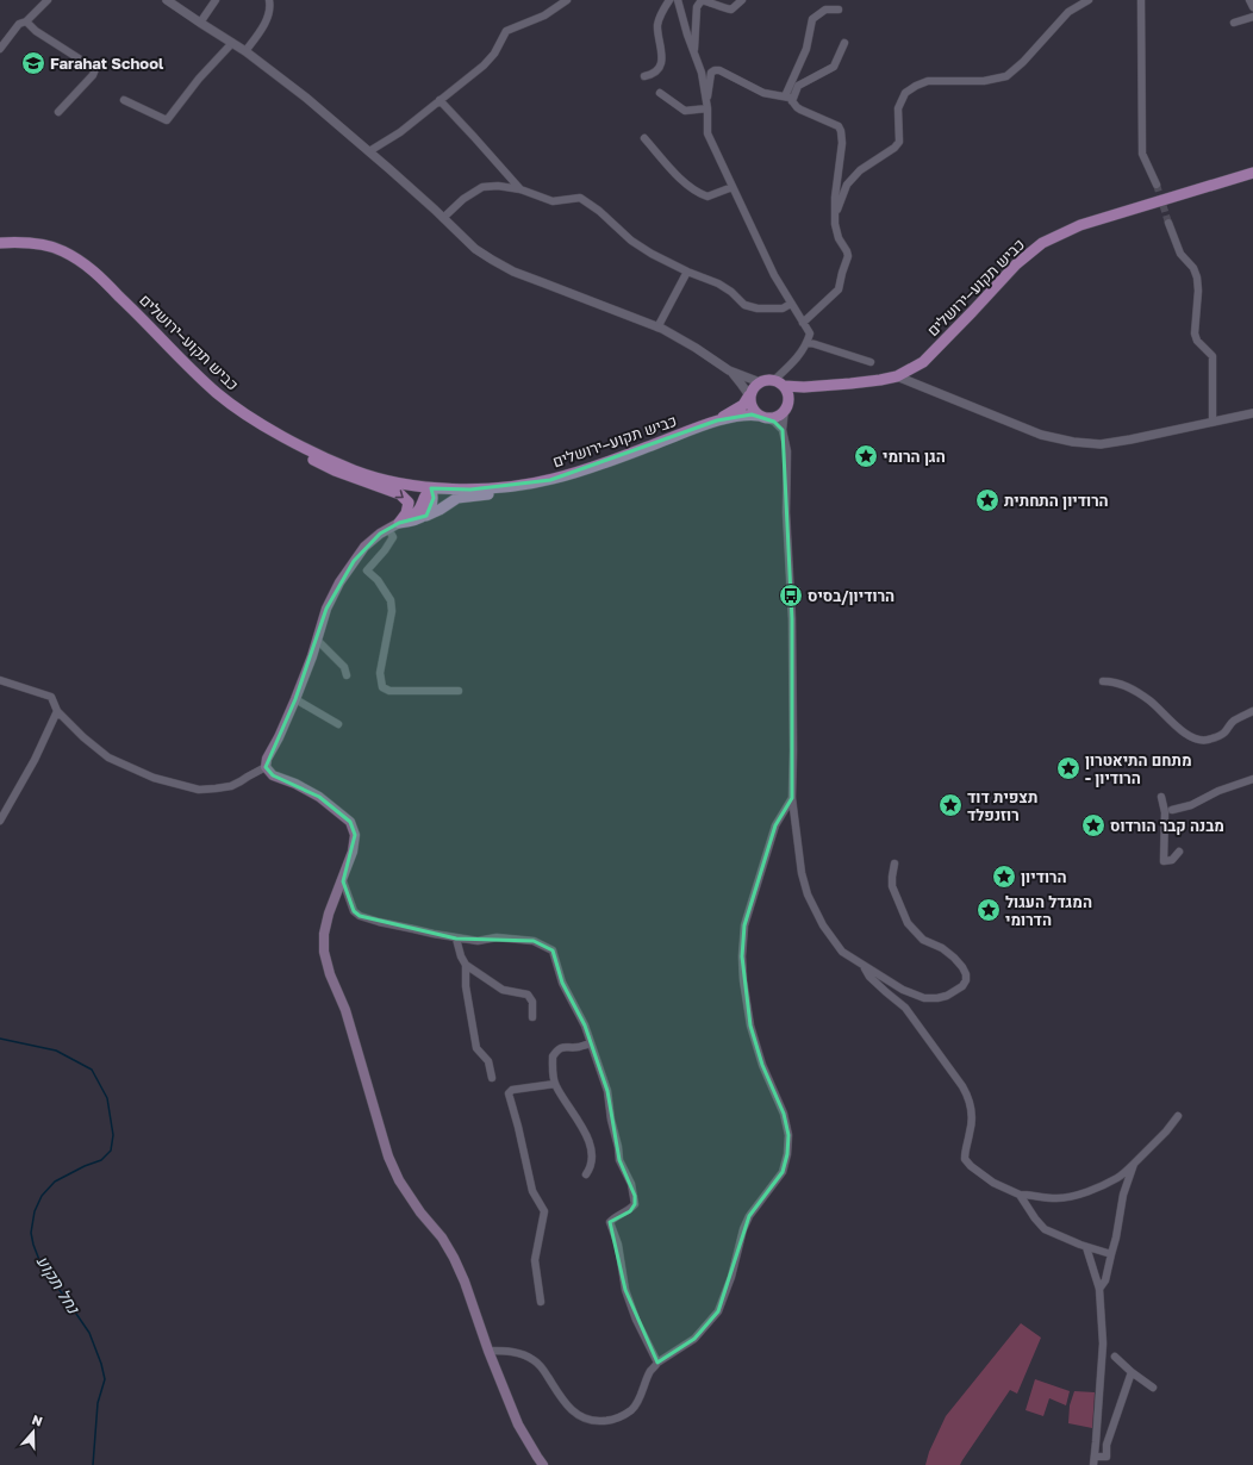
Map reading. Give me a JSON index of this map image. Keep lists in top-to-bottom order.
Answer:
{
  "streets": {
    "main road": ["כביש תקוע–ירושלים"]
  },
  "water": ["נחל תקוע"],
  "places": {
    "school or university": ["Farahat School"],
    "place": [
      "הגן הרומי",
      "הרודיון התחתית",
      "מתחם התיאטרון - הרודיון",
      "תצפית דוד רוזנפלד",
      "מבנה קבר הורדוס",
      "הרודיון",
      "המגדל העגול הדרומי"
    ],
    "bus stop": ["הרודיון/בסיס"]
  },
  "north": "top"
}
